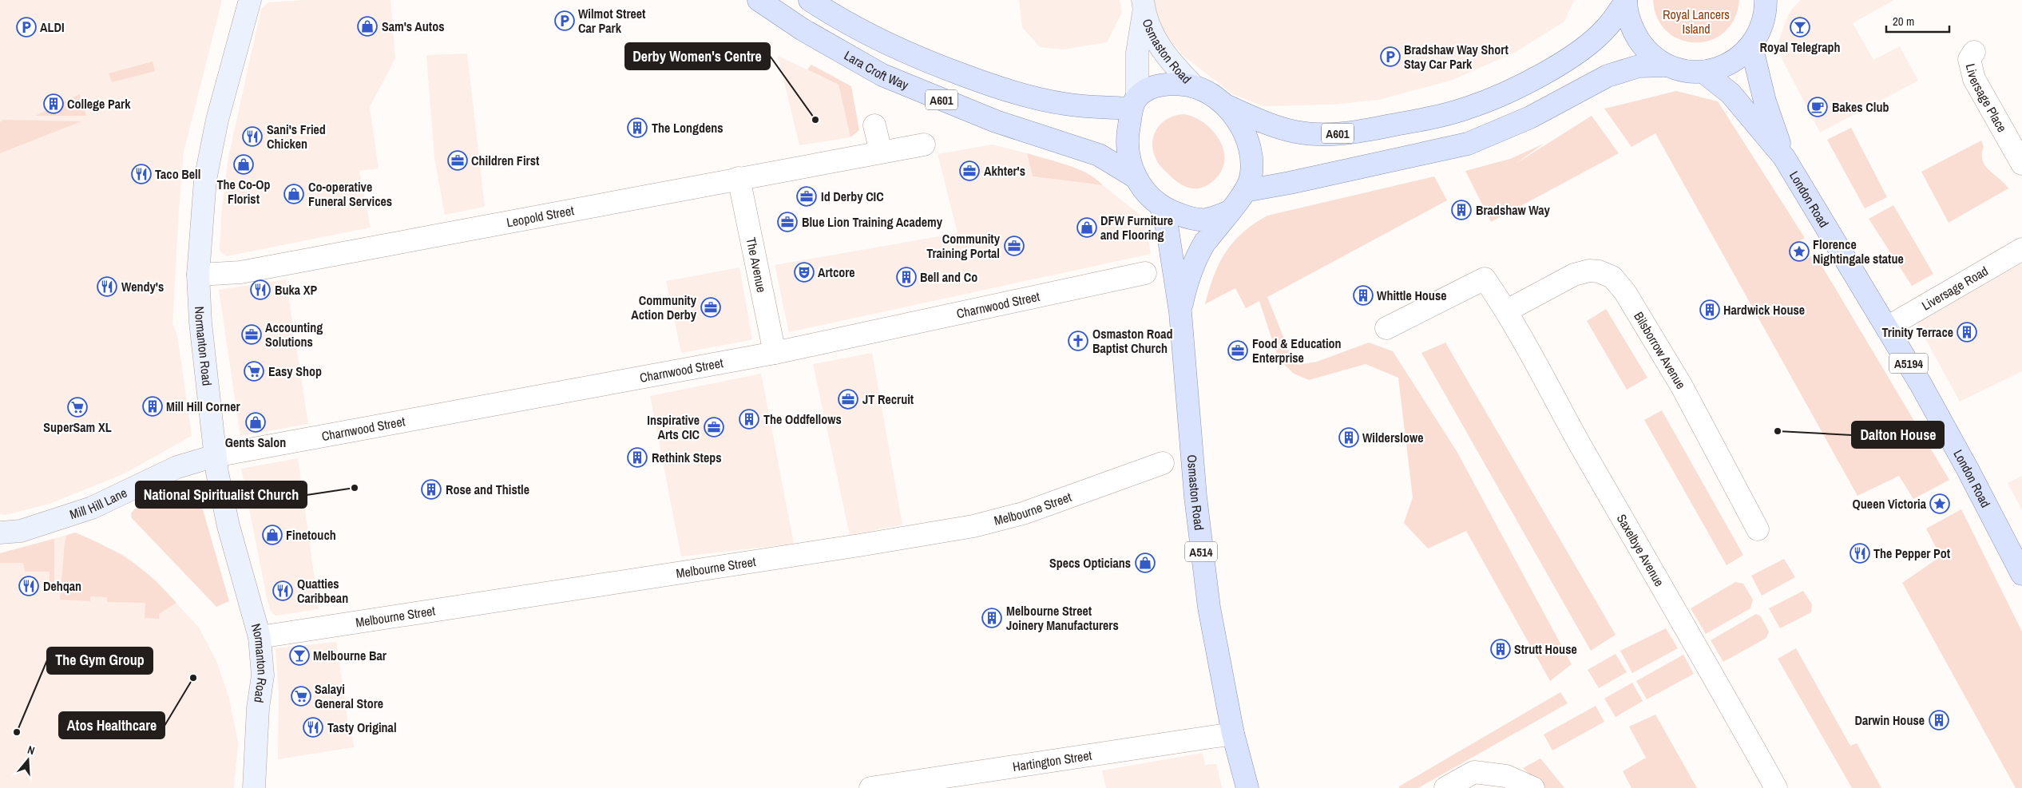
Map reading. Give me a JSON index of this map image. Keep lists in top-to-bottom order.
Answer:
{
  "streets": {
    "main road": [
      "Osmaston Road",
      "Lara Croft Way",
      "A601",
      "London Road",
      "A5194",
      "A514"
    ],
    "street": [
      "Liversage Place",
      "Leopold Street",
      "The Avenue",
      "Liversage Road",
      "Charnwood Street",
      "Normanton Road",
      "Bilsborrow Avenue",
      "Mill Hill Lane",
      "Melbourne Street",
      "Saxelbye Avenue",
      "Hartington Street"
    ]
  },
  "crossings": [
    ["Osmaston Road", "Lara Croft Way"],
    ["Osmaston Road", "A601"],
    ["Osmaston Road", "Hartington Street"],
    ["Lara Croft Way", "A601"],
    ["A601", "London Road"],
    ["London Road", "Liversage Road"],
    ["Leopold Street", "The Avenue"],
    ["Leopold Street", "Normanton Road"],
    ["The Avenue", "Charnwood Street"],
    ["Charnwood Street", "Normanton Road"],
    ["Charnwood Street", "Mill Hill Lane"],
    ["Normanton Road", "Mill Hill Lane"],
    ["Normanton Road", "Melbourne Street"],
    ["Bilsborrow Avenue", "Saxelbye Avenue"]
  ],
  "parks": ["Royal Lancers Island"],
  "places": {
    "parking": ["Wilmot Street Car Park", "ALDI", "Bradshaw Way Short Stay Car Park"],
    "shop": [
      "Sam's Autos",
      "The Co-Op Florist",
      "Co-operative Funeral Services",
      "DFW Furniture and Flooring",
      "Gents Salon",
      "Finetouch",
      "Specs Opticians"
    ],
    "bar": ["Royal Telegraph", "Melbourne Bar"],
    "building": [
      "College Park",
      "The Longdens",
      "Bradshaw Way",
      "Bell and Co",
      "Whittle House",
      "Hardwick House",
      "Trinity Terrace",
      "Mill Hill Corner",
      "The Oddfellows",
      "Wilderslowe",
      "Rethink Steps",
      "Rose and Thistle",
      "Melbourne Street Joinery Manufacturers",
      "Strutt House",
      "Darwin House"
    ],
    "cafe": ["Bakes Club"],
    "other": [
      "Derby Women's Centre",
      "Dalton House",
      "National Spiritualist Church",
      "Atos Healthcare",
      "The Gym Group"
    ],
    "restaurant": [
      "Sani's Fried Chicken",
      "Taco Bell",
      "Wendy's",
      "Buka XP",
      "The Pepper Pot",
      "Dehqan",
      "Quatties Caribbean",
      "Tasty Original"
    ],
    "office": [
      "Children First",
      "Akhter's",
      "Id Derby CIC",
      "Blue Lion Training Academy",
      "Community Training Portal",
      "Community Action Derby",
      "Accounting Solutions",
      "Food & Education Enterprise",
      "JT Recruit",
      "Inspirative Arts CIC"
    ],
    "place": ["Florence Nightingale statue", "Queen Victoria"],
    "theatre": ["Artcore"],
    "church": ["Osmaston Road Baptist Church"],
    "supermarket": ["Easy Shop", "SuperSam XL", "Salayi General Store"]
  },
  "scale_bar": "20 m",
  "north": "top"
}
